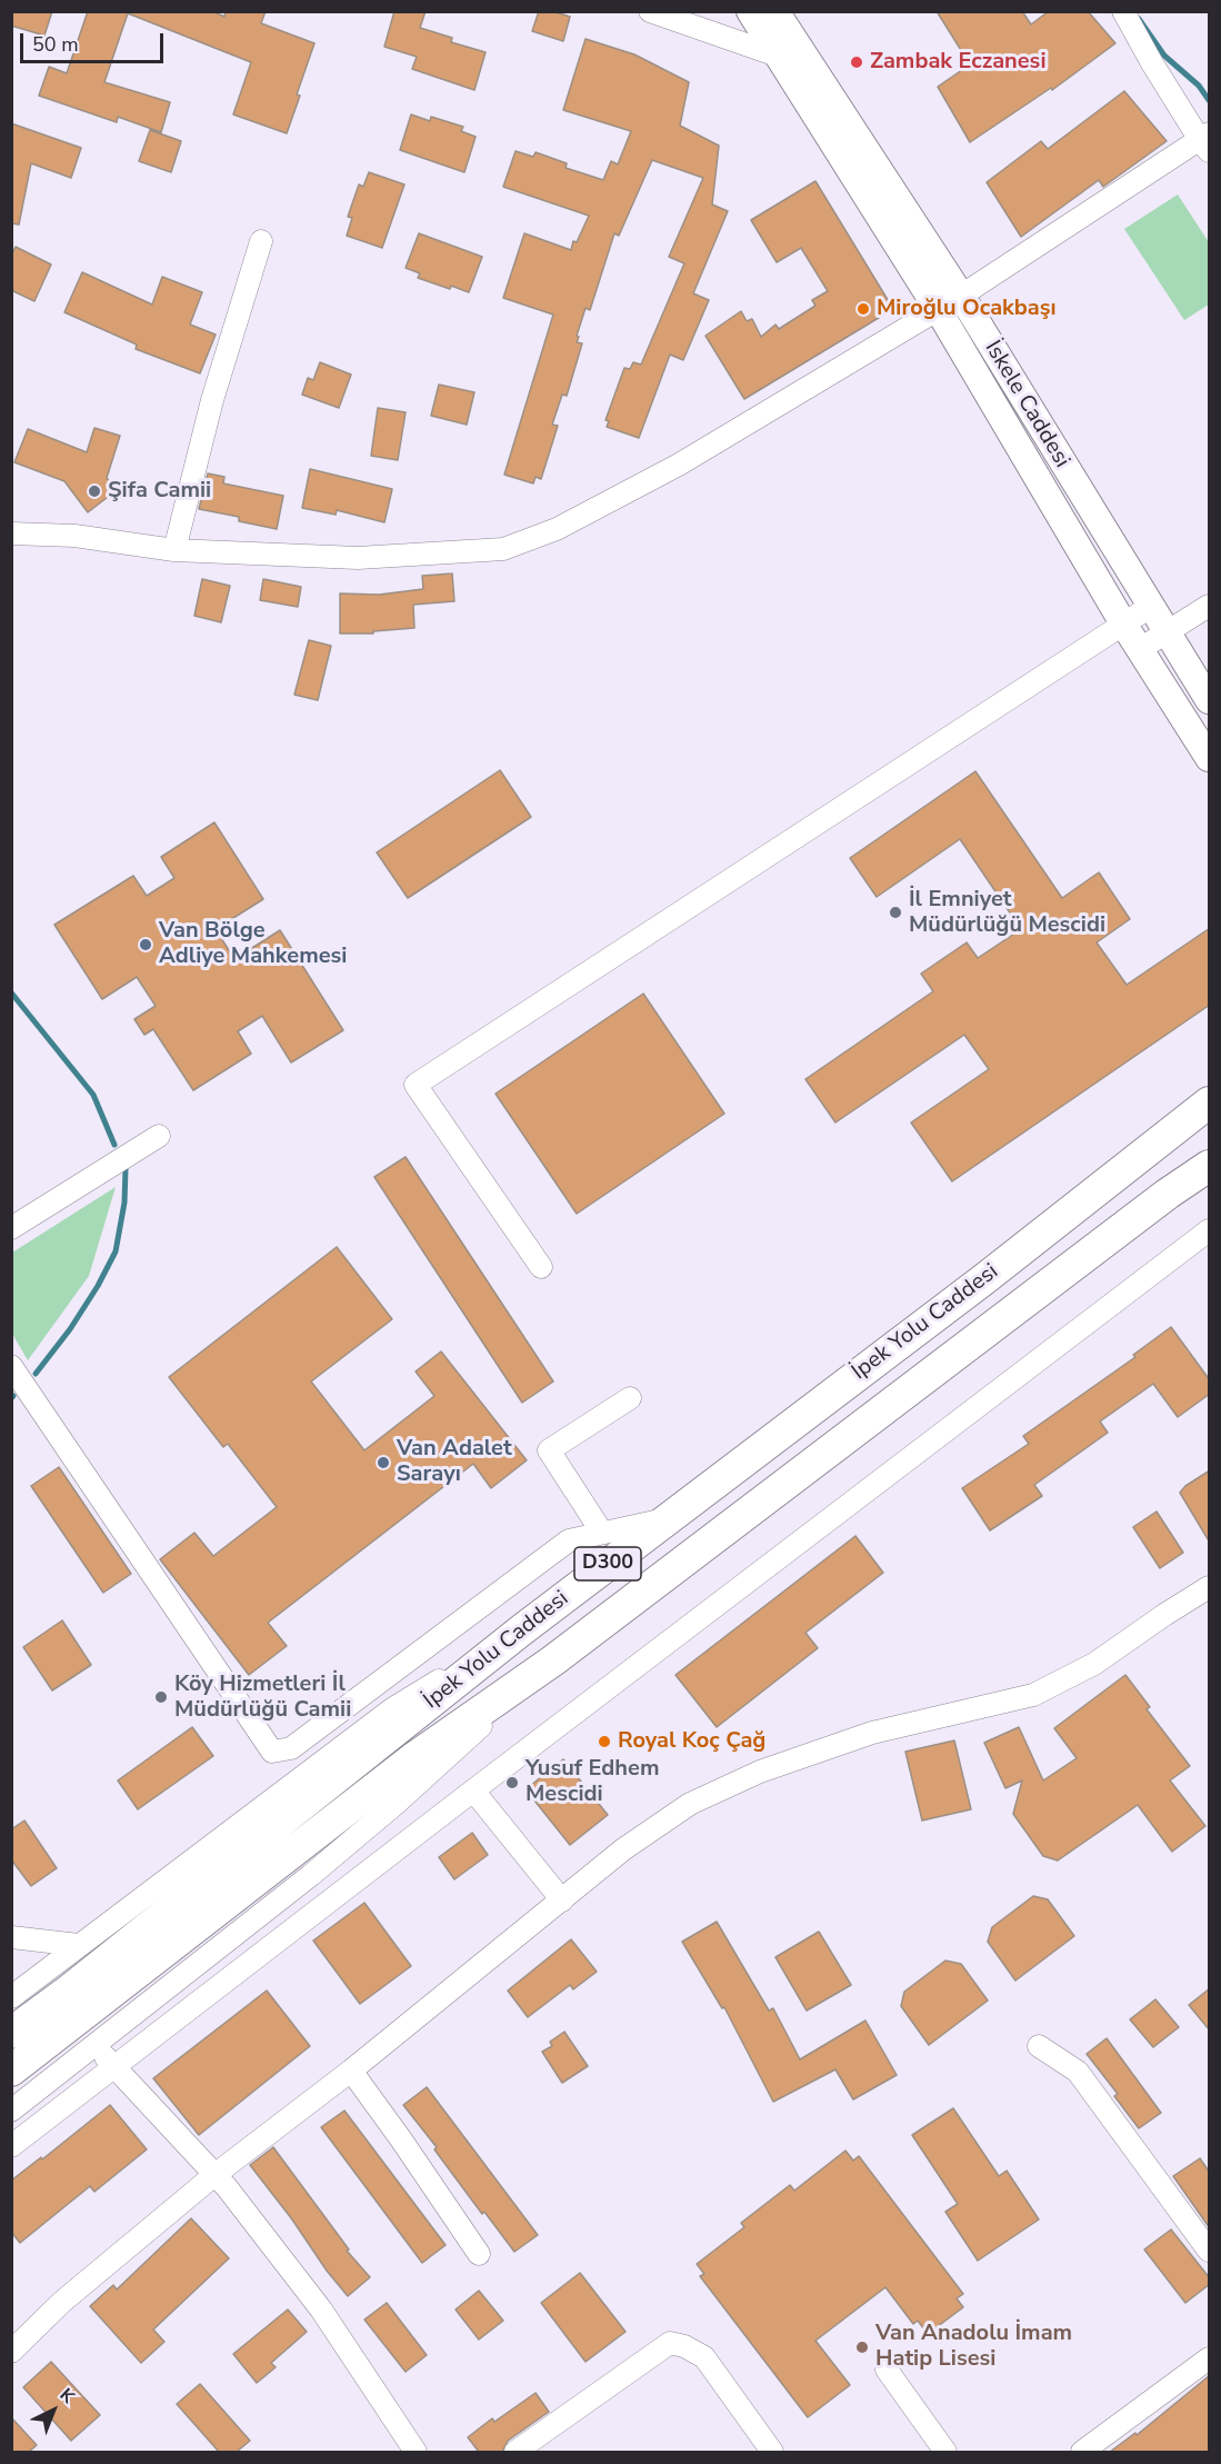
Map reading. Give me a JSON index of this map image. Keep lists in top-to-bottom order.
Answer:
{
  "streets": {
    "highway": ["İpek Yolu Caddesi", "D300"],
    "main road": ["İskele Caddesi"]
  },
  "places": [
    "Zambak Eczanesi",
    "Miroğlu Ocakbaşı",
    "Şifa Camii",
    "İl Emniyet Müdürlüğü Mescidi",
    "Van Bölge Adliye Mahkemesi",
    "Van Adalet Sarayı",
    "Köy Hizmetleri İl Müdürlüğü Camii",
    "Royal Koç Çağ",
    "Yusuf Edhem Mescidi",
    "Van Anadolu İmam Hatip Lisesi"
  ],
  "scale_bar": "50 m",
  "north": "top right"
}
